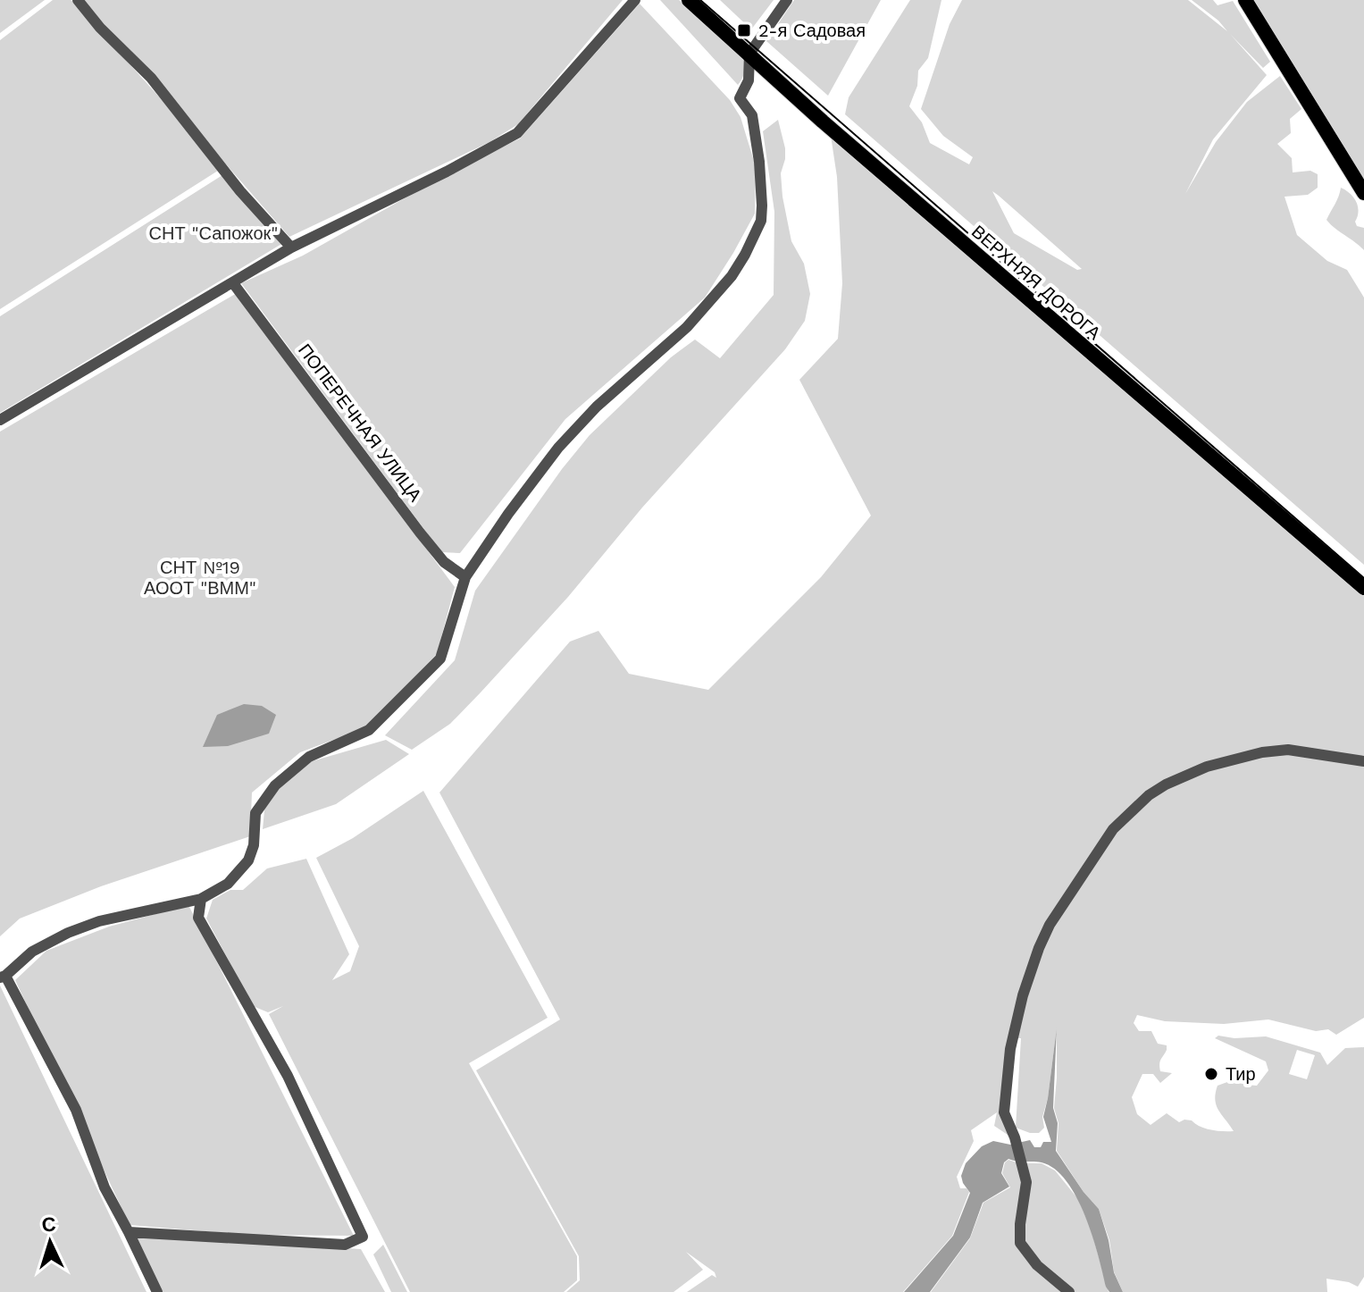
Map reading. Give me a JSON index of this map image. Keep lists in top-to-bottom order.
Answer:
{
  "streets": {
    "main road": ["ВЕРХНЯЯ ДОРОГА"],
    "street": ["ПОПЕРЕЧНАЯ УЛИЦА"]
  },
  "parks": ["СНТ \"Сапожок\"", "СНТ №19 АООТ \"ВММ\""],
  "places": {
    "transit": ["2-я Садовая"],
    "other": ["Тир"]
  },
  "north": "top"
}
